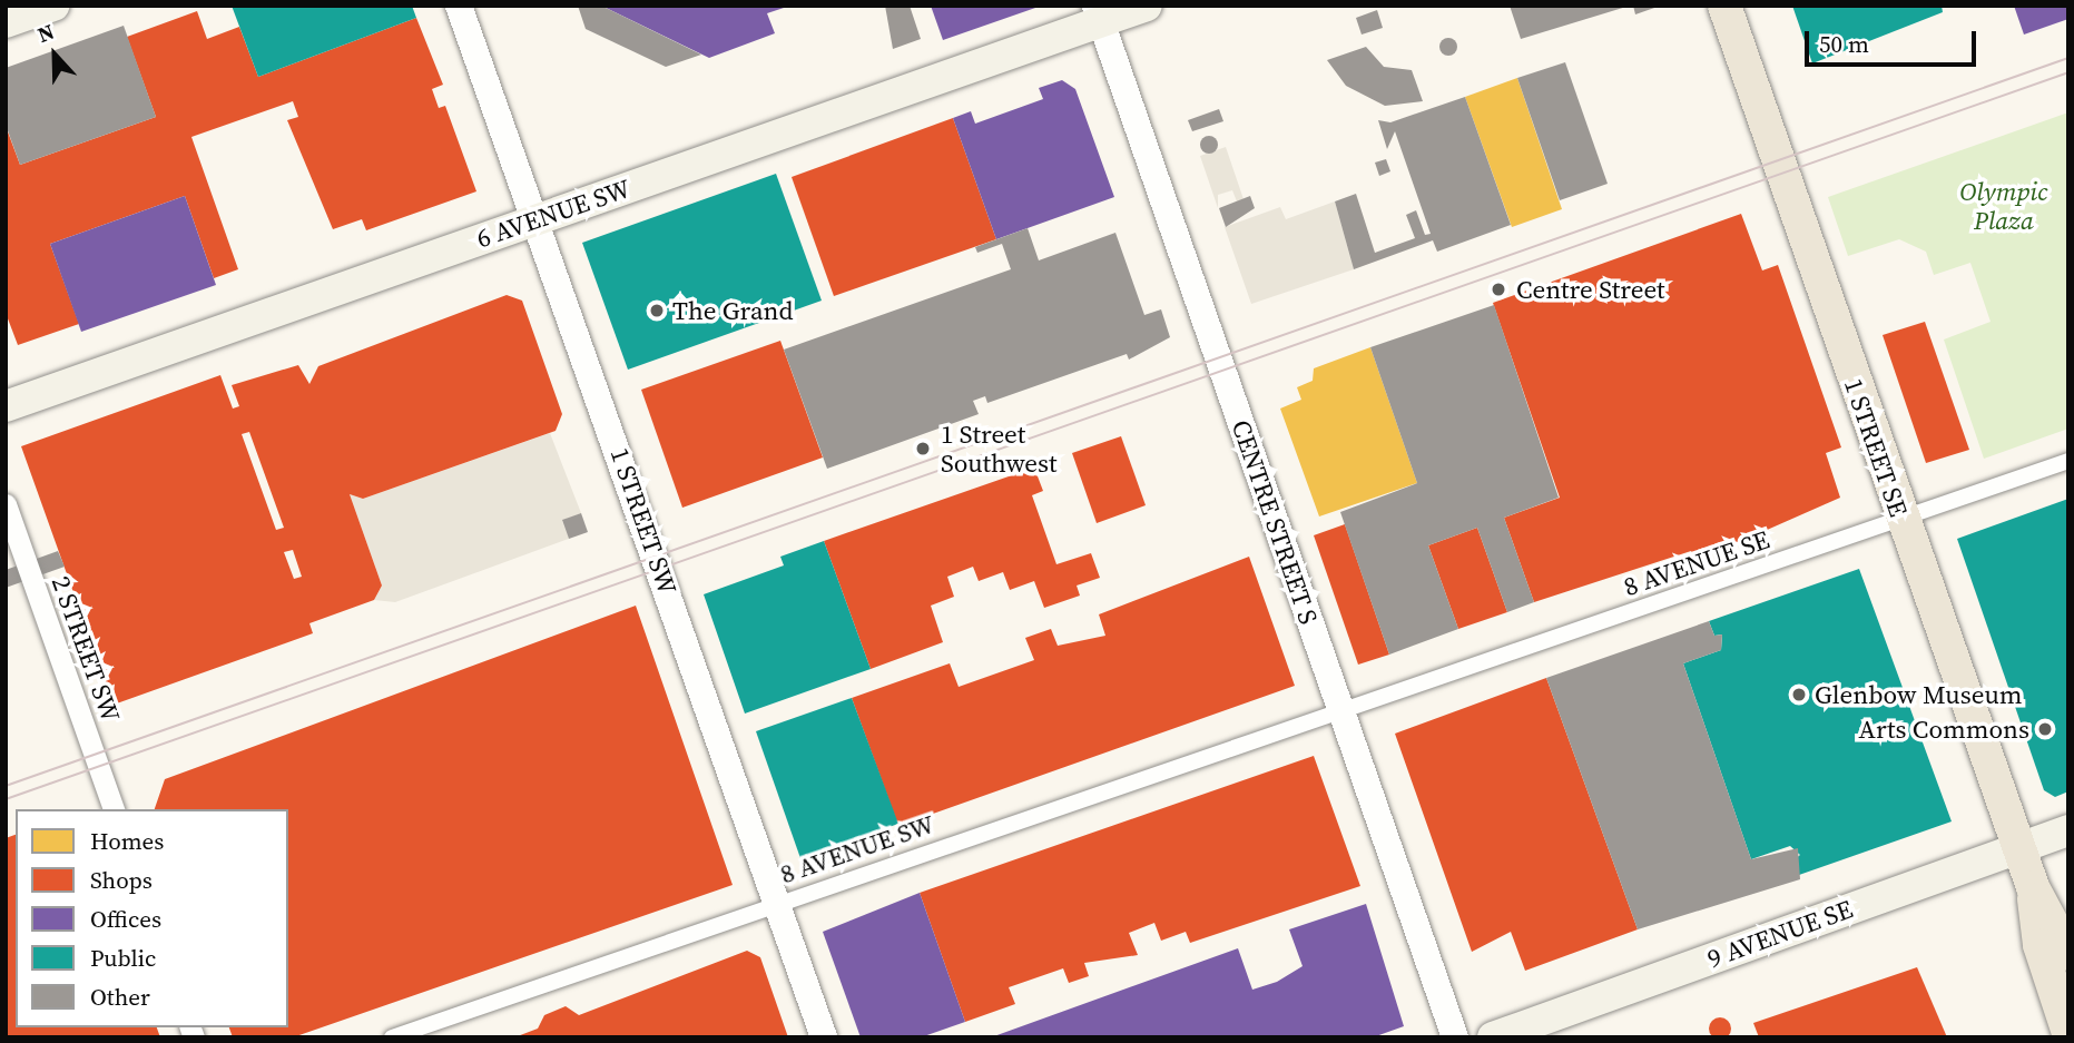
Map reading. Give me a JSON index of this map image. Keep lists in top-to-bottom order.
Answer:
{
  "streets": {
    "main road": ["6 AVENUE SW", "1 STREET SE", "9 AVENUE SE"],
    "street": [
      "1 STREET SW",
      "CENTRE STREET S",
      "8 AVENUE SE",
      "2 STREET SW",
      "8 AVENUE SW"
    ]
  },
  "crossings": [
    ["6 AVENUE SW", "1 STREET SW"],
    ["6 AVENUE SW", "CENTRE STREET S"],
    ["1 STREET SE", "8 AVENUE SE"],
    ["1 STREET SE", "9 AVENUE SE"],
    ["1 STREET SW", "8 AVENUE SW"],
    ["CENTRE STREET S", "8 AVENUE SE"],
    ["CENTRE STREET S", "8 AVENUE SW"],
    ["8 AVENUE SE", "8 AVENUE SW"]
  ],
  "parks": ["Olympic Plaza"],
  "places": [
    "Centre Street",
    "The Grand",
    "1 Street Southwest",
    "Glenbow Museum",
    "Arts Commons"
  ],
  "legend": [
    "Homes",
    "Shops",
    "Offices",
    "Public",
    "Other"
  ],
  "scale_bar": "50 m",
  "north": "top"
}
